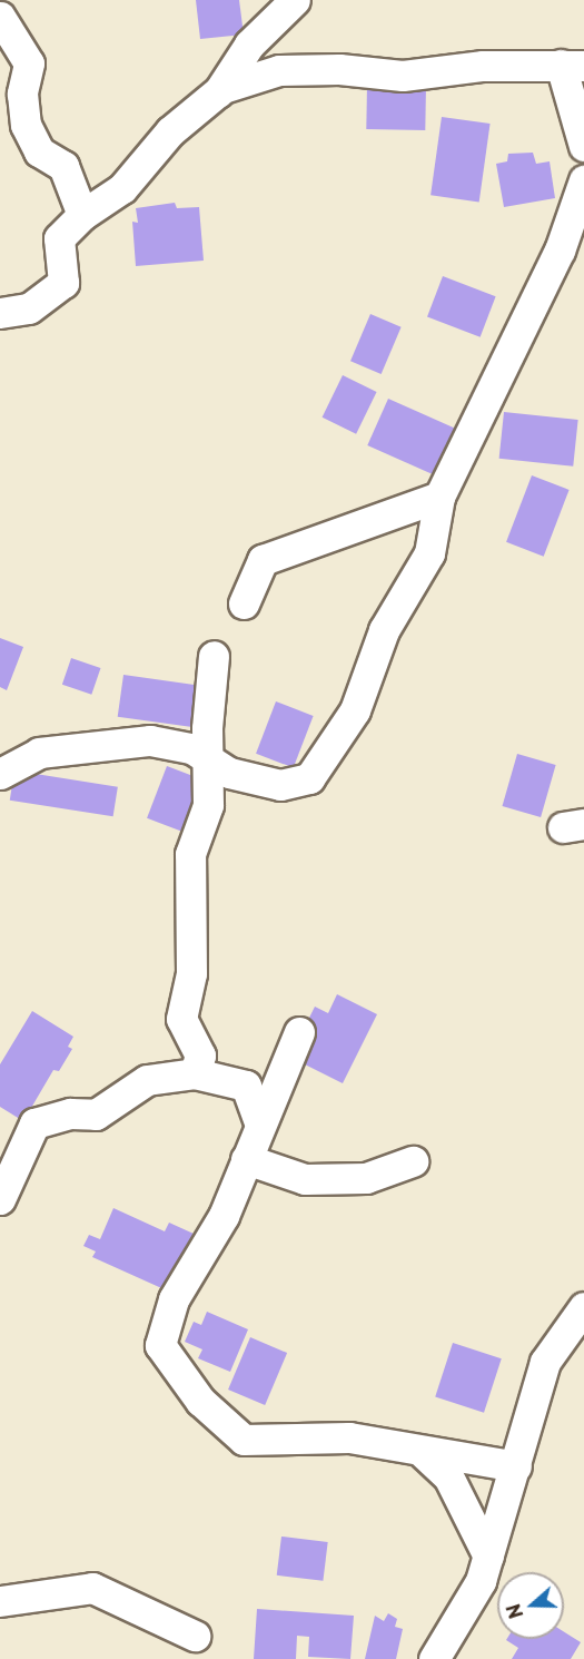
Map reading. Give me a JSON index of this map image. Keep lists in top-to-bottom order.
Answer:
{
  "north": "left"
}
